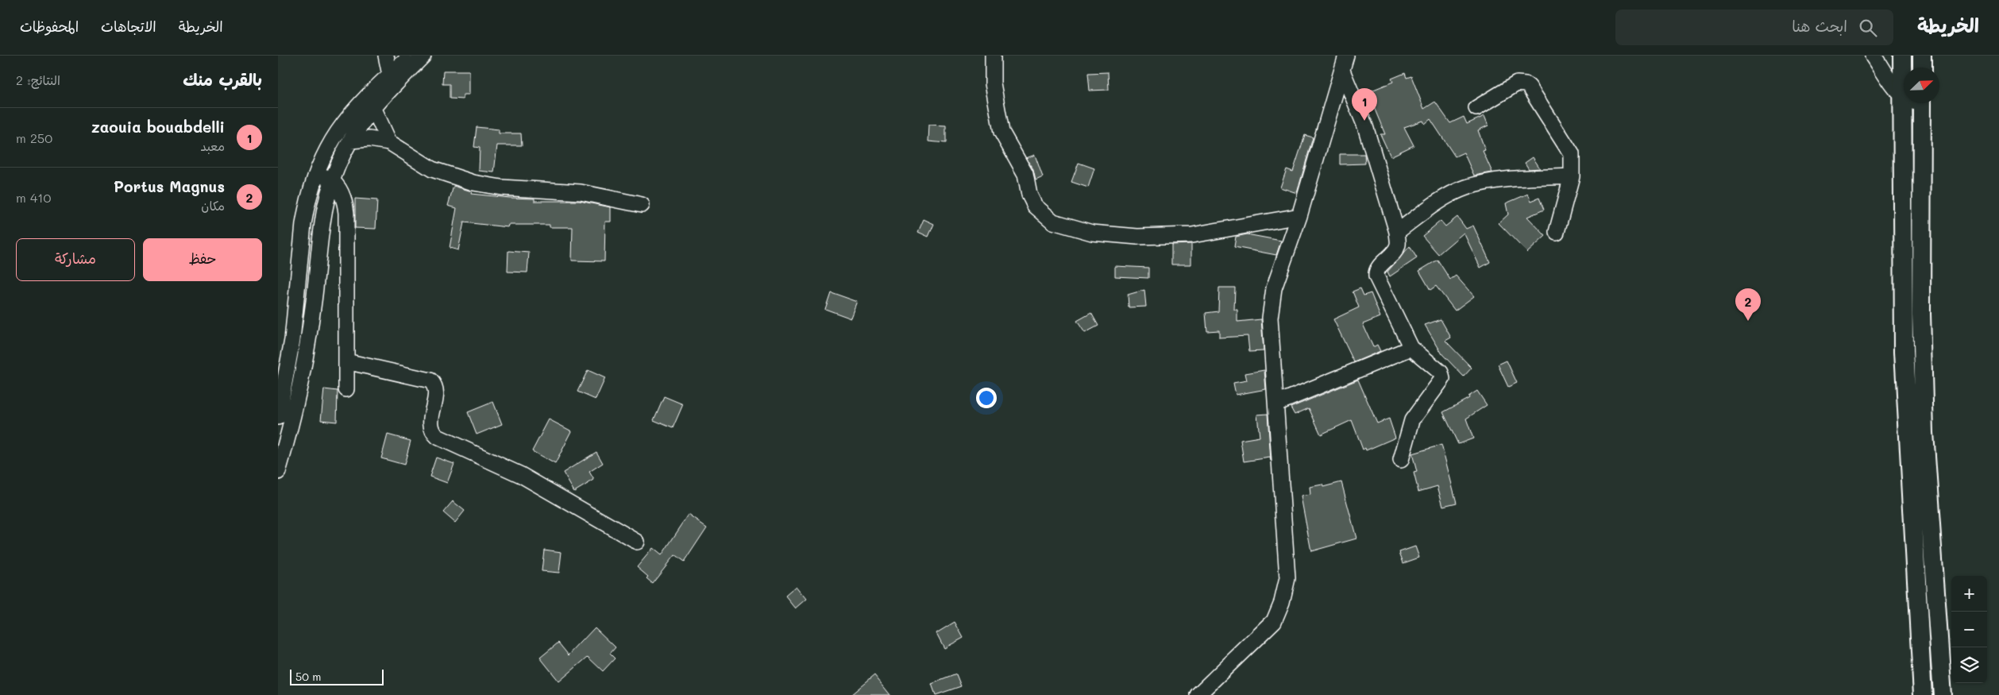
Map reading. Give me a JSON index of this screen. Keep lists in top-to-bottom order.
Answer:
{
  "scale_bar": "50 m",
  "north": "top right",
  "page": {
    "header": "الخريطة",
    "search": "ابحث هنا",
    "nav": ["الخريطة", "الاتجاهات", "المحفوظات"],
    "heading": ["بالقرب منك", "النتائج: 2"],
    "pins": ["1", "2"],
    "list": [
      {
        "mark": "1",
        "name": "zaouia bouabdelli",
        "note": "معبد",
        "value": "250 m"
      },
      {
        "mark": "2",
        "name": "Portus Magnus",
        "note": "مكان",
        "value": "410 m"
      }
    ],
    "buttons": ["حفظ", "مشاركة"],
    "map_buttons": ["+", "−"],
    "scale": "50 m"
  }
}
